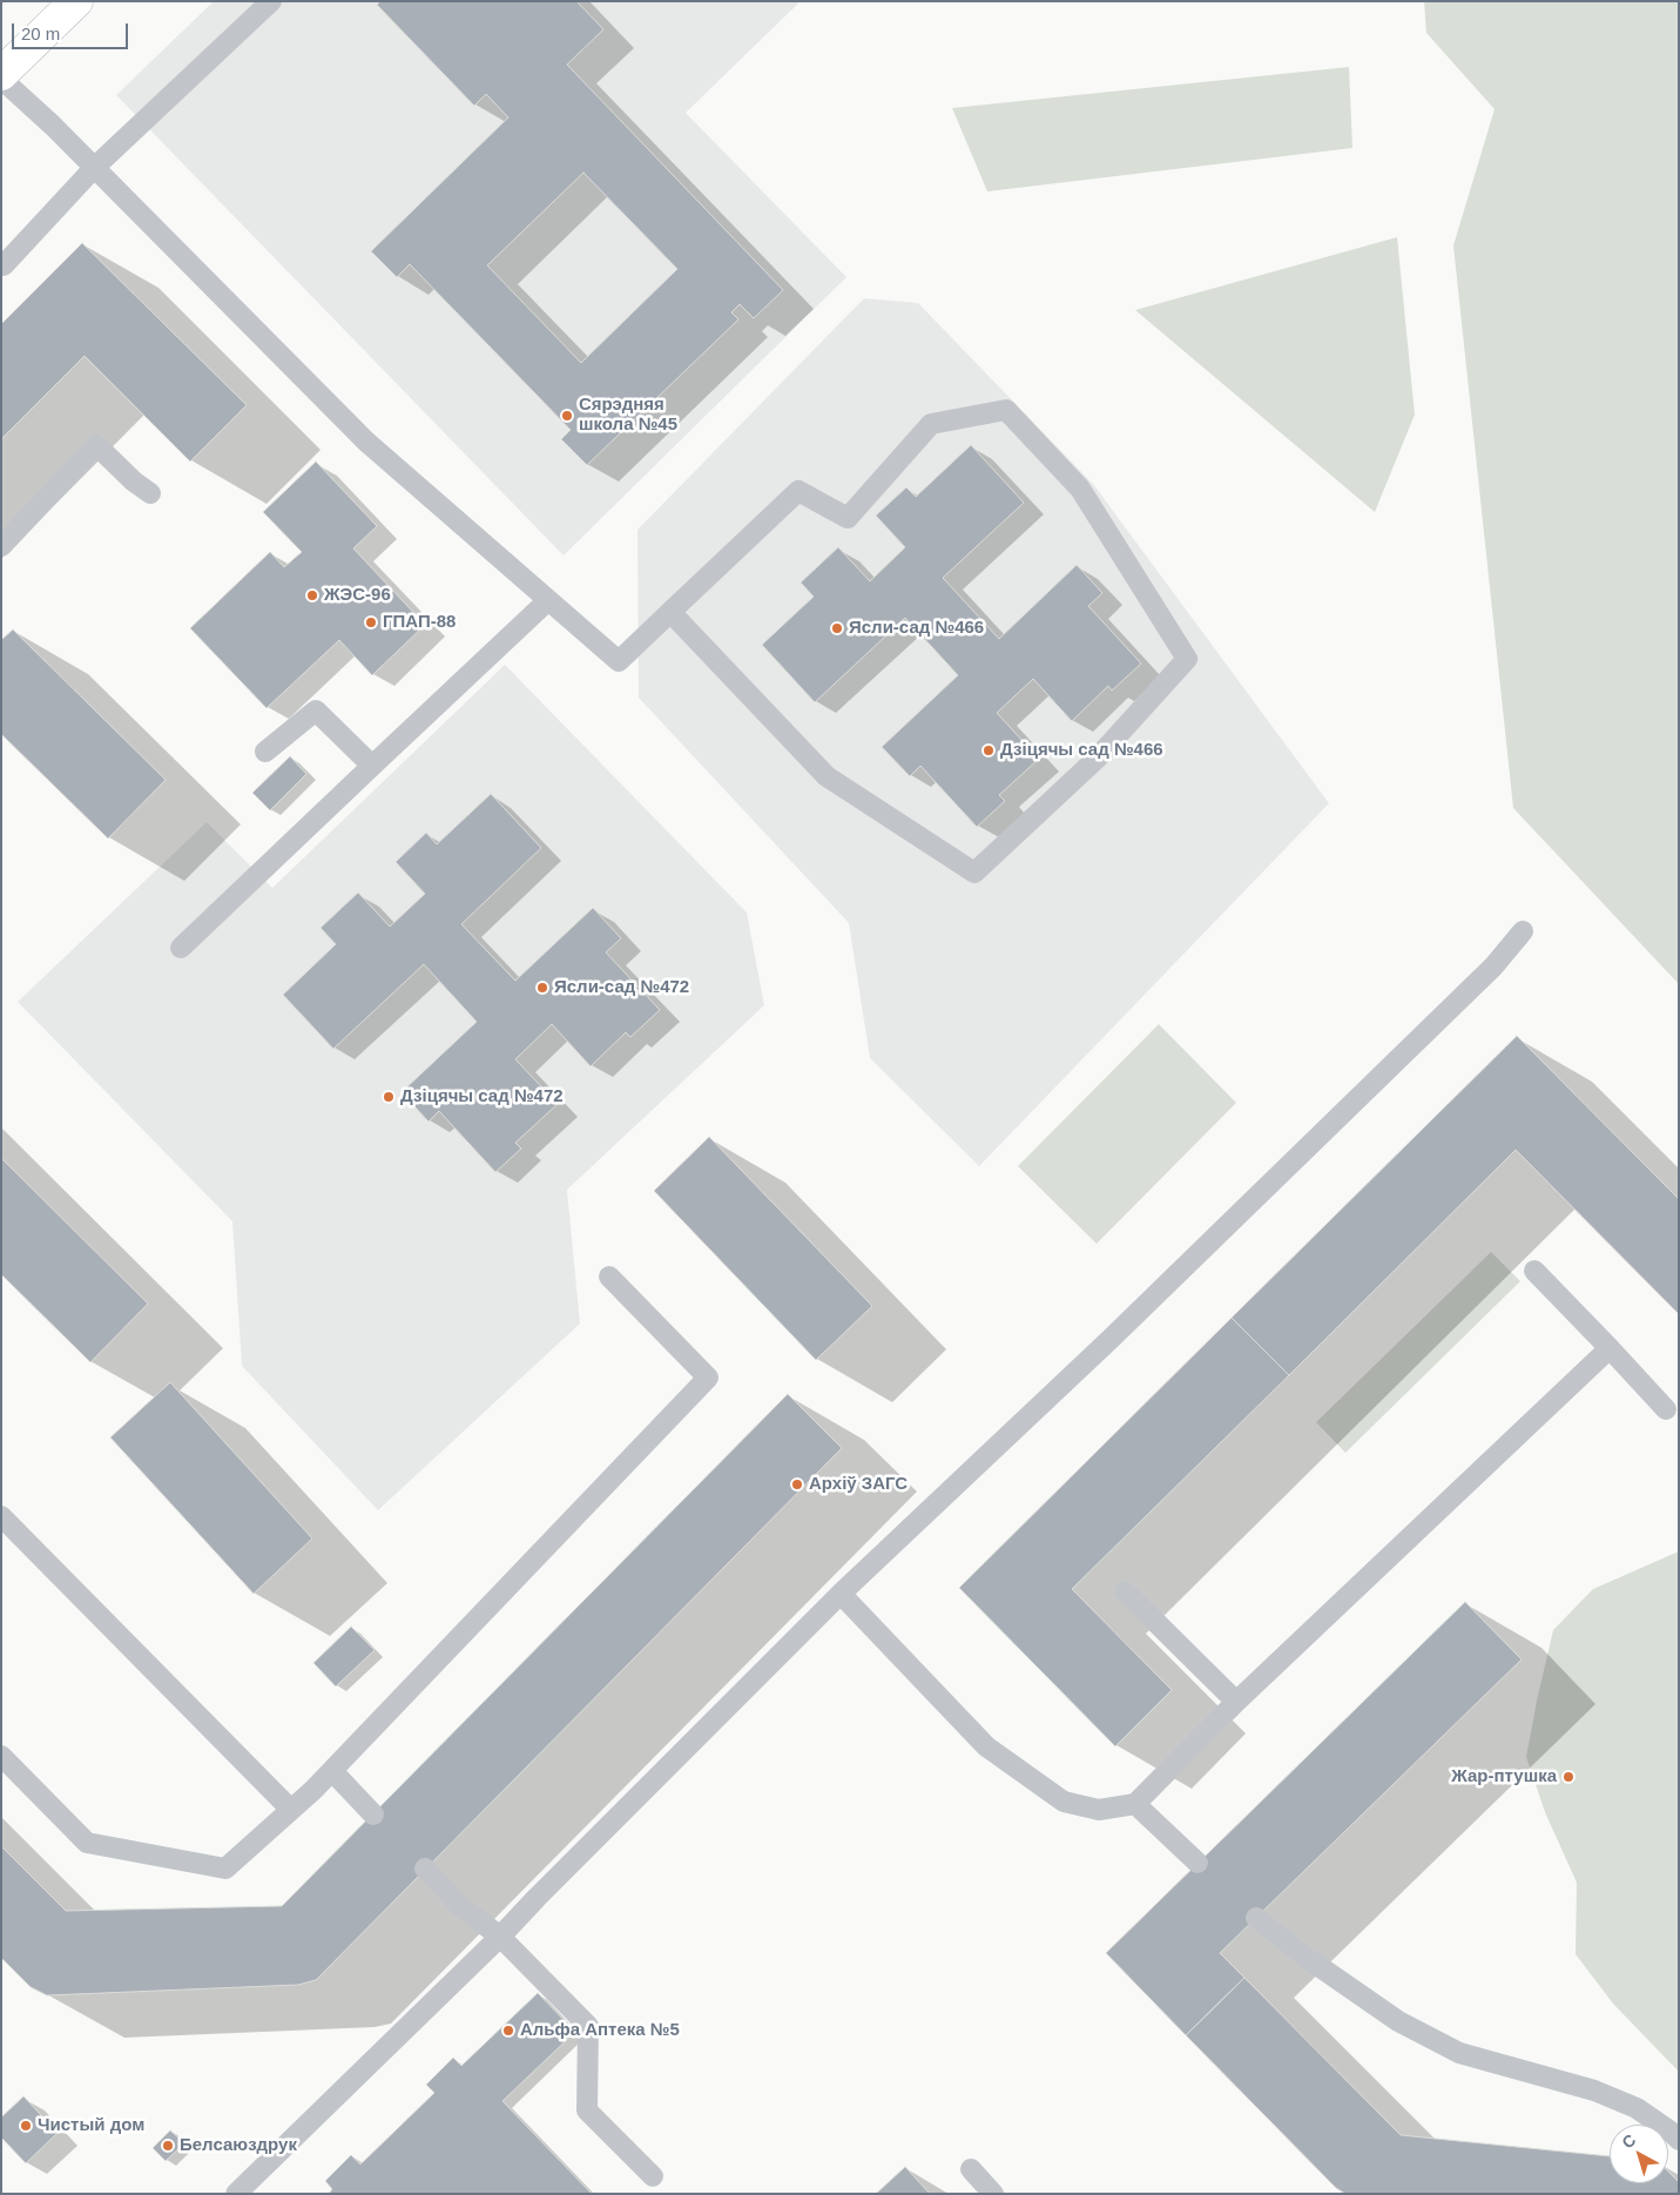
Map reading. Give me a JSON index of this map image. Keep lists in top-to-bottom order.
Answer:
{
  "places": [
    "Сярэдняя школа №45",
    "ЖЭС-96",
    "ГПАП-88",
    "Ясли-сад №466",
    "Дзіцячы сад №466",
    "Ясли-сад №472",
    "Дзіцячы сад №472",
    "Архіў ЗАГС",
    "Жар-птушка",
    "Альфа Аптека №5",
    "Чистый дом",
    "Белсаюздрук"
  ],
  "scale_bar": "20 m",
  "north": "top left"
}
